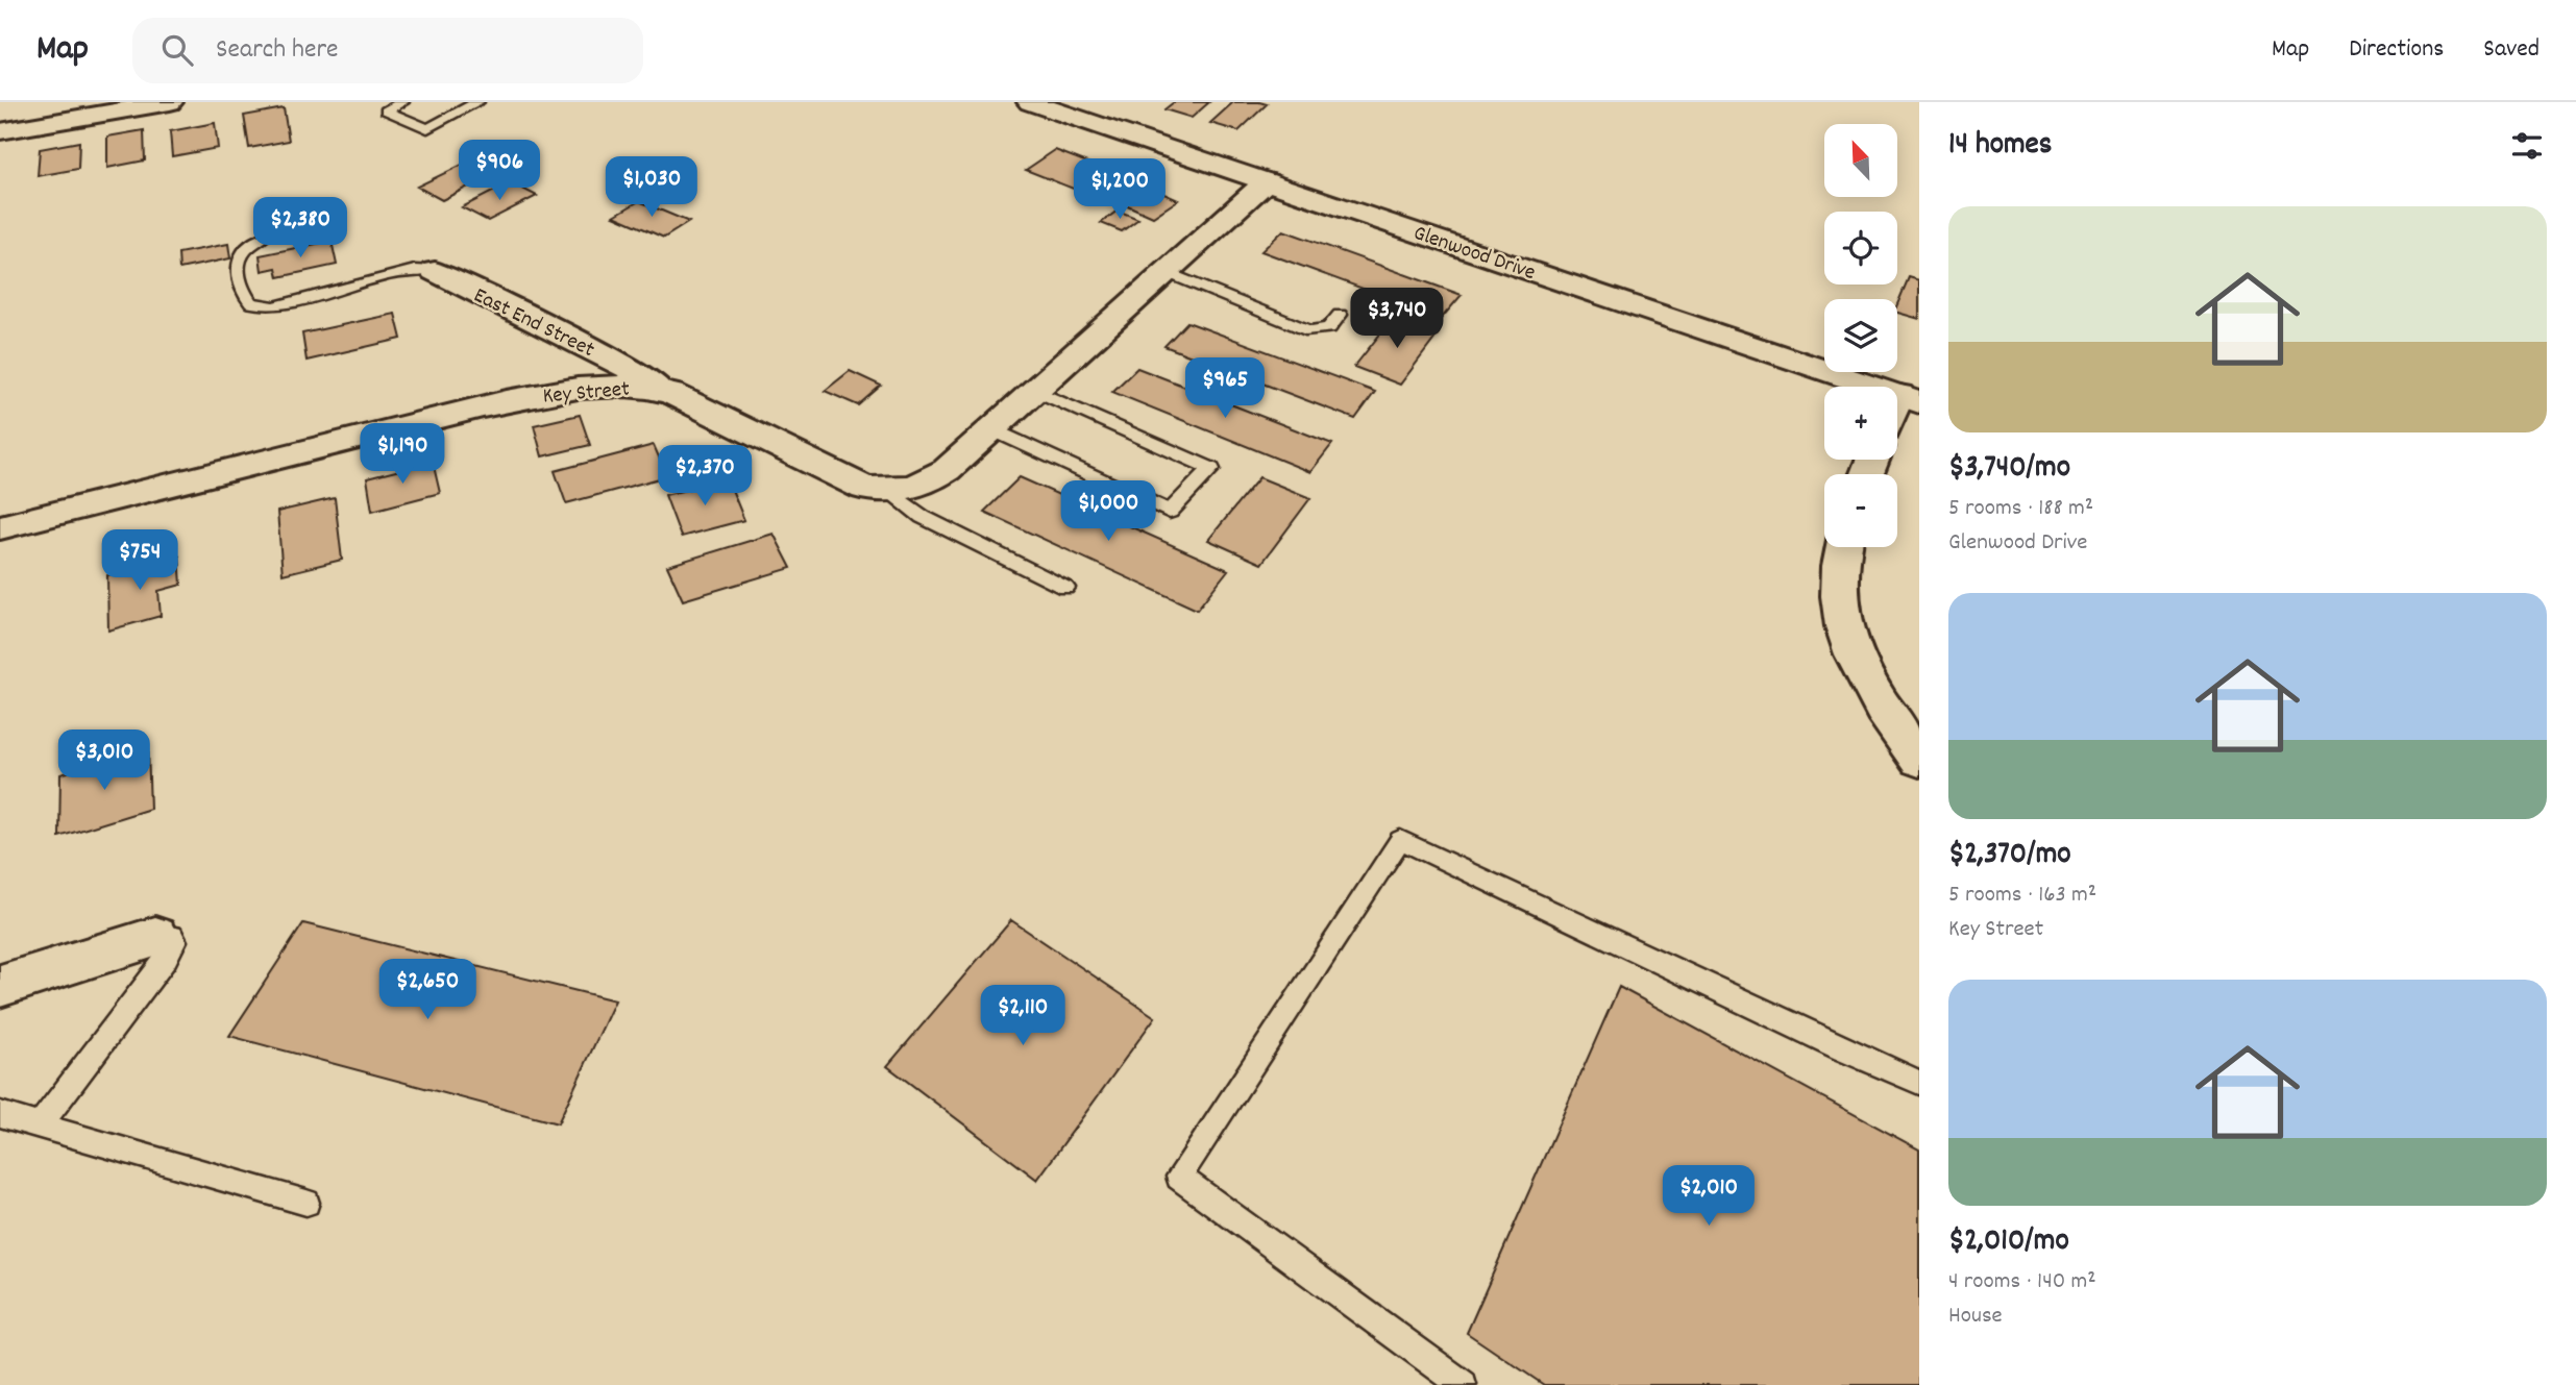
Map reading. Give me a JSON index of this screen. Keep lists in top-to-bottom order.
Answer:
{
  "streets": {
    "street": ["Glenwood Drive", "East End Street", "Key Street"]
  },
  "crossings": [
    ["Glenwood Drive", "Key Street"],
    ["East End Street", "Key Street"]
  ],
  "north": "top left",
  "page": {
    "header": "Map",
    "search": "Search here",
    "nav": ["Map", "Directions", "Saved"],
    "heading": "14 homes",
    "map_buttons": ["+", "−"],
    "price": [
      "$906",
      "$1,030",
      "$1,200",
      "$2,380",
      "$3,740",
      "$965",
      "$1,190",
      "$2,370",
      "$1,000",
      "$754",
      "$3,010",
      "$2,650",
      "$2,110",
      "$2,010"
    ],
    "list": [
      {
        "name": "$3,740/mo",
        "note": "5 rooms · 188 m² · Glenwood Drive"
      },
      {
        "name": "$2,370/mo",
        "note": "5 rooms · 163 m² · Key Street"
      },
      {
        "name": "$2,010/mo",
        "note": "4 rooms · 140 m² · House"
      }
    ]
  }
}
